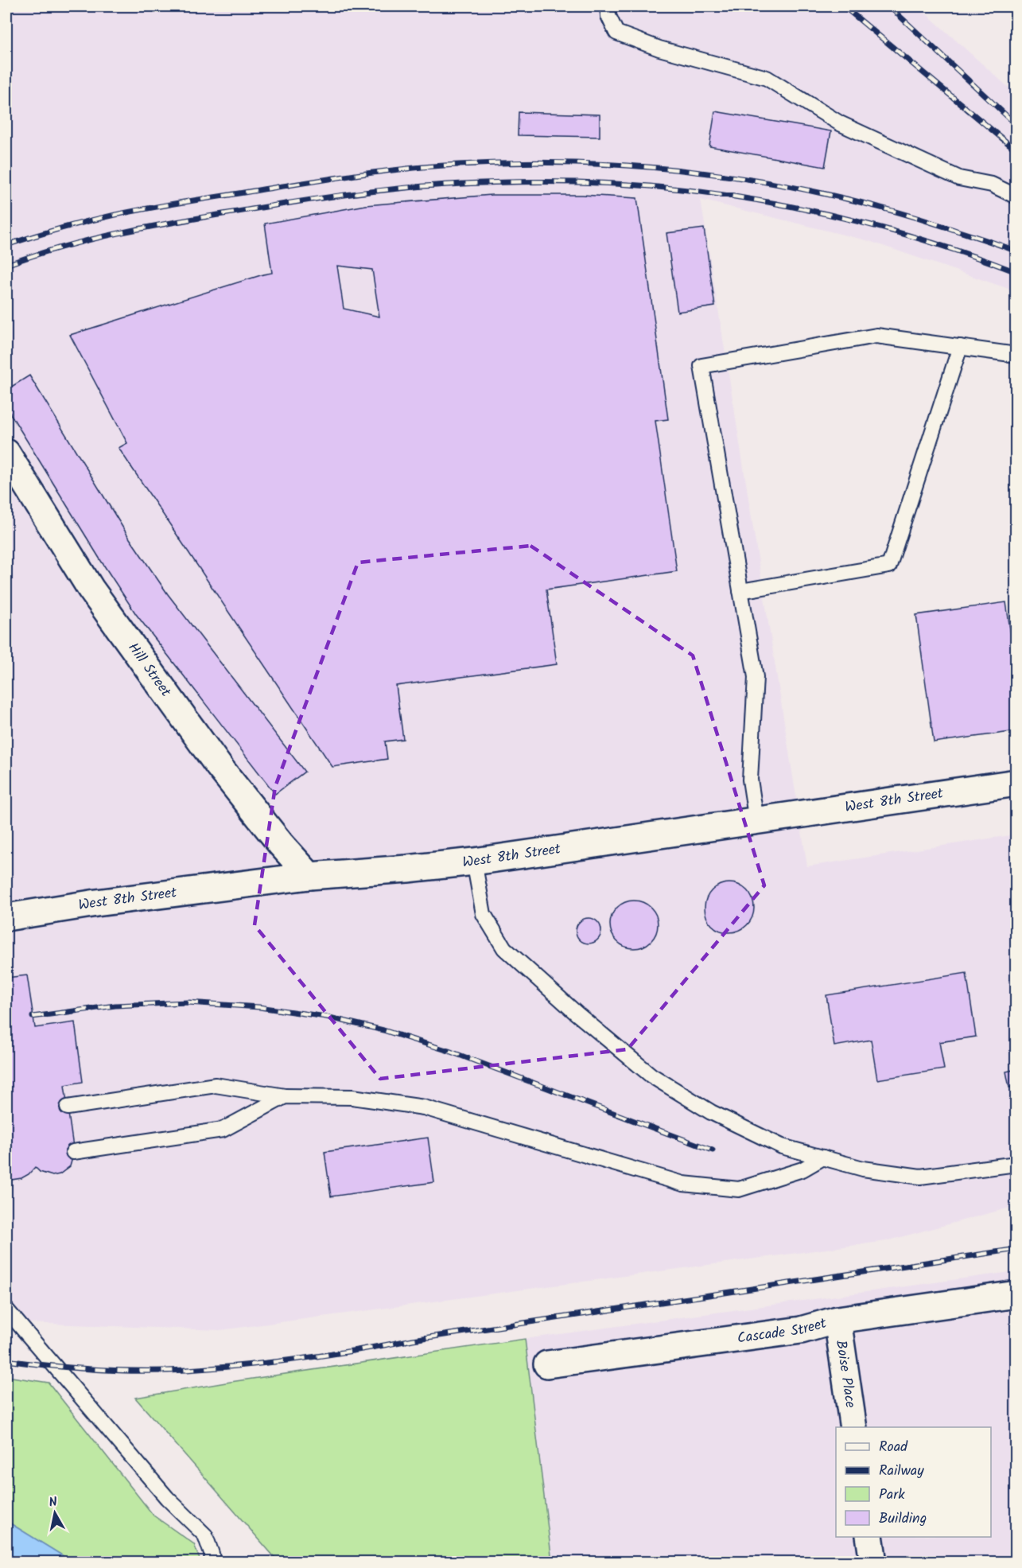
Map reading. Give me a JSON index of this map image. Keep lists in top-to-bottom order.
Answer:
{
  "streets": {
    "street": [
      "Hill Street",
      "West 8th Street",
      "Cascade Street",
      "Boise Place"
    ]
  },
  "crossings": [
    ["Hill Street", "West 8th Street"],
    ["Cascade Street", "Boise Place"]
  ],
  "legend": [
    "Road",
    "Railway",
    "Park",
    "Building"
  ],
  "north": "top"
}
